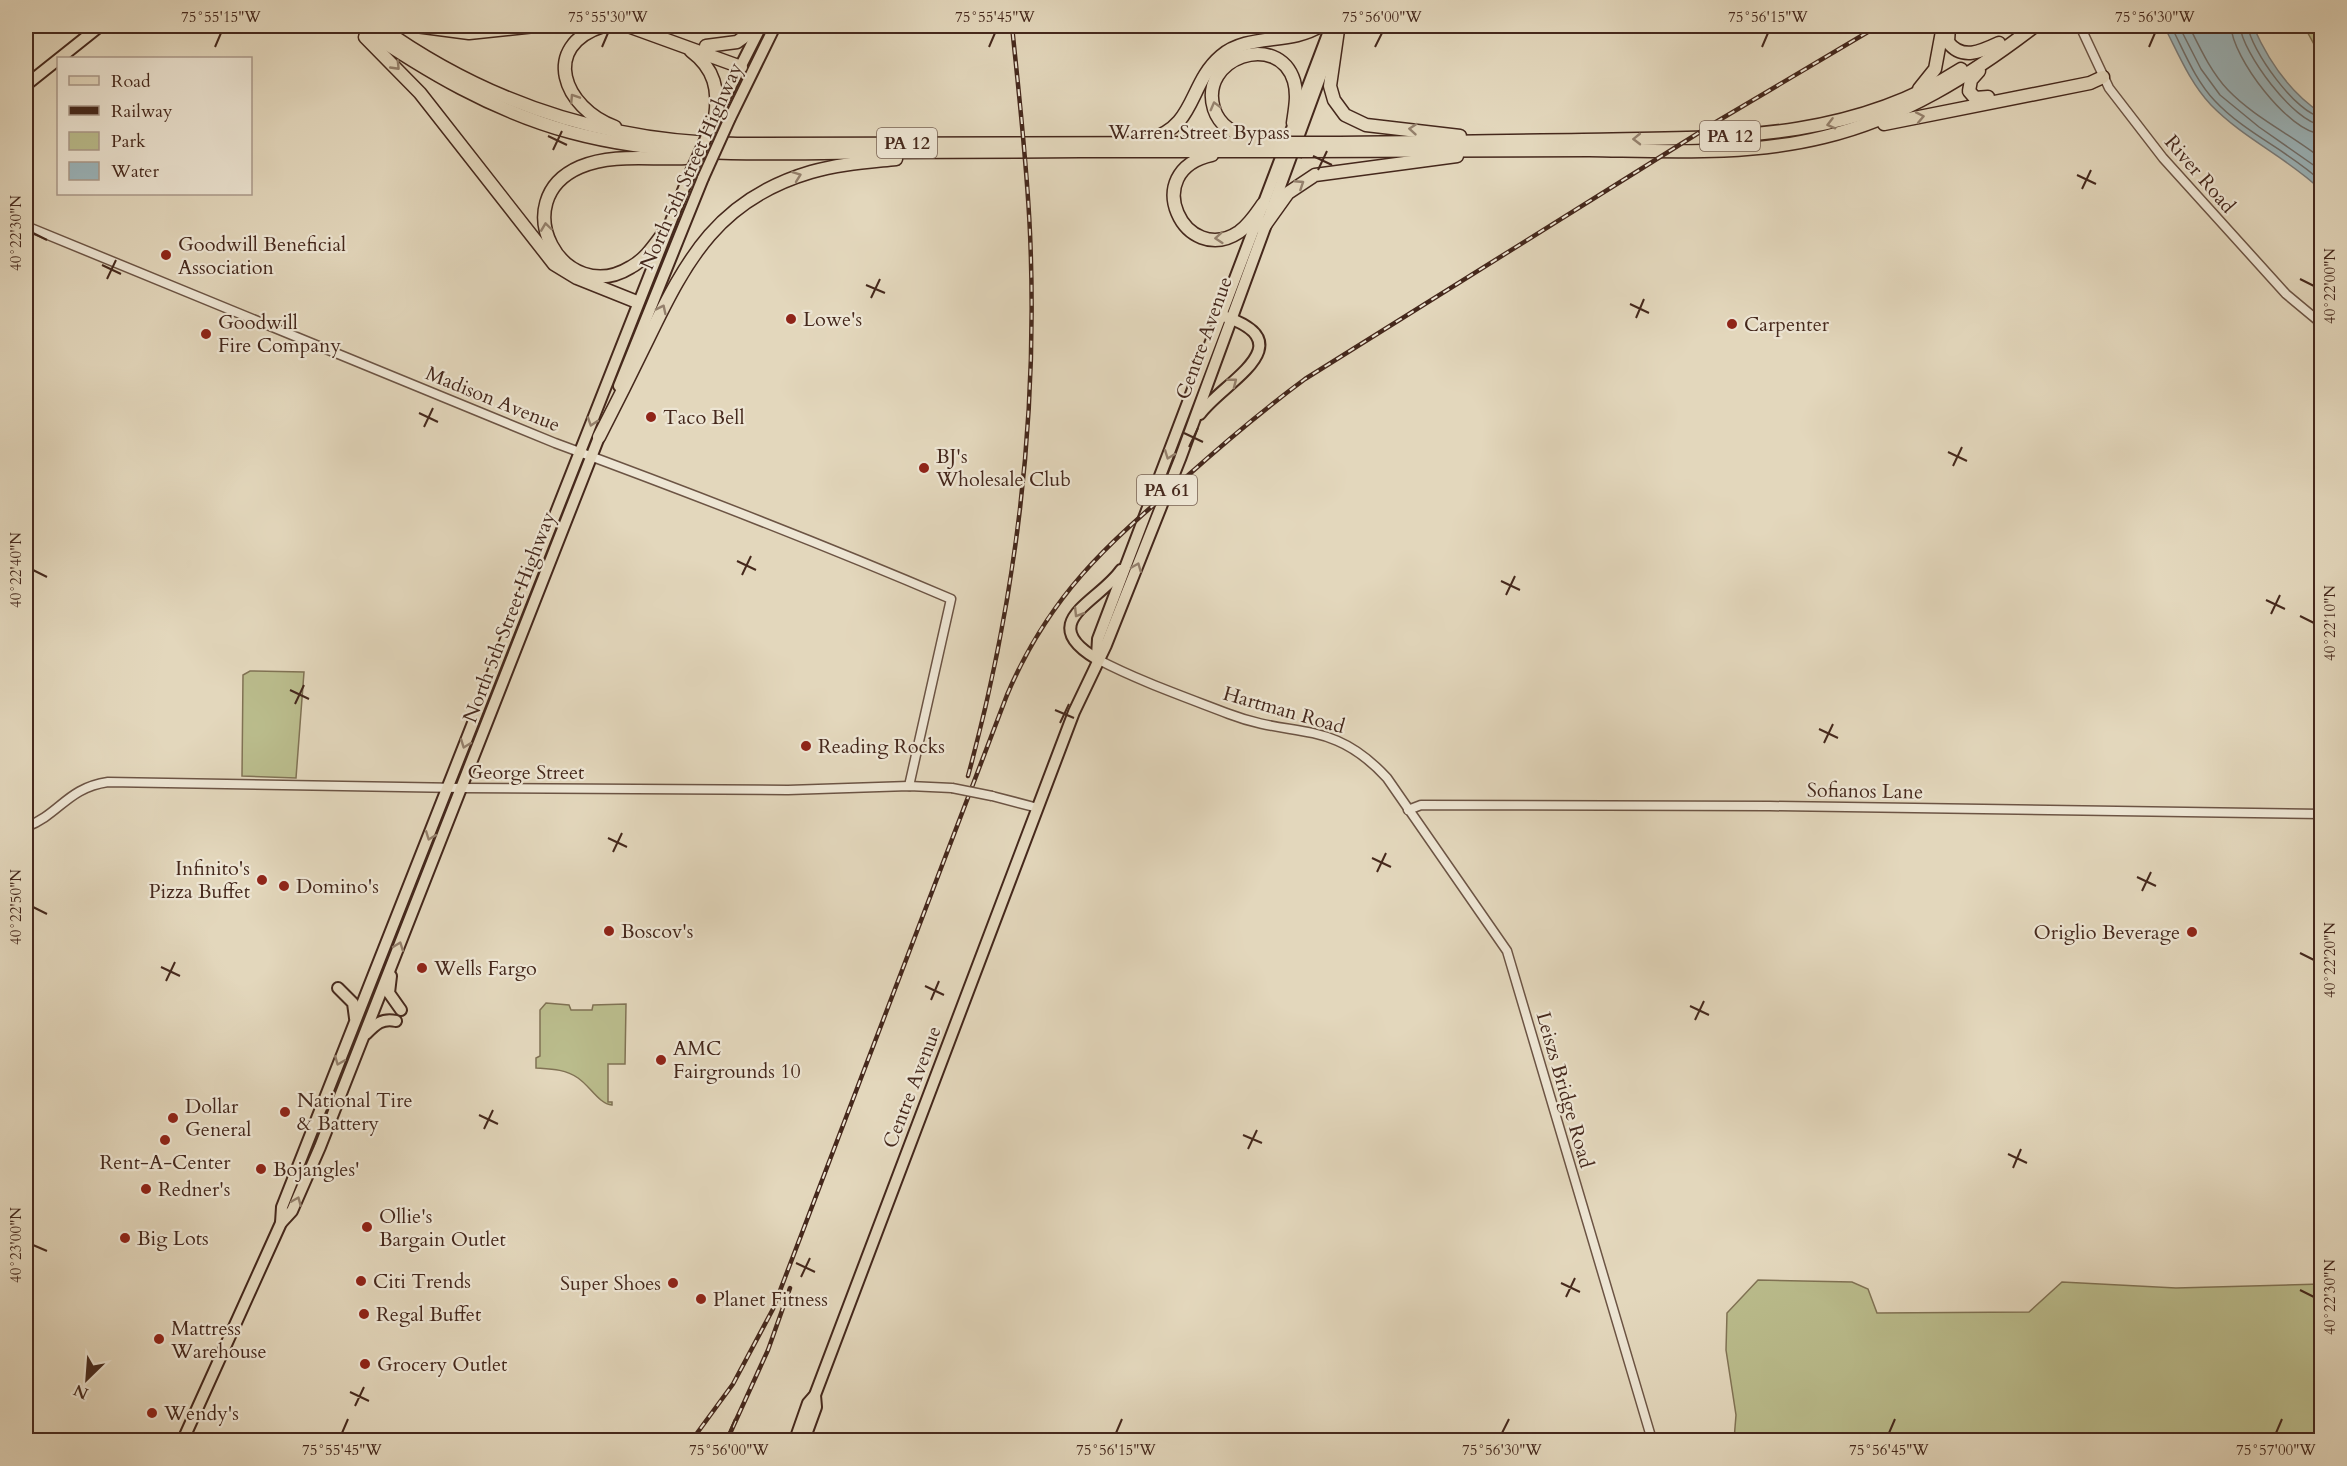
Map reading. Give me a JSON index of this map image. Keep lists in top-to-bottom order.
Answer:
{
  "streets": {
    "highway": ["Warren Street Bypass", "PA 12"],
    "main road": ["North 5th Street Highway", "Centre Avenue", "PA 61"],
    "street": [
      "River Road",
      "Madison Avenue",
      "Hartman Road",
      "George Street",
      "Sofianos Lane",
      "Leiszs Bridge Road"
    ]
  },
  "crossings": [
    ["North 5th Street Highway", "Madison Avenue"],
    ["North 5th Street Highway", "George Street"],
    ["Centre Avenue", "Hartman Road"],
    ["Centre Avenue", "George Street"],
    ["Madison Avenue", "George Street"],
    ["Hartman Road", "Leiszs Bridge Road"],
    ["Sofianos Lane", "Leiszs Bridge Road"]
  ],
  "places": [
    "Goodwill Beneficial Association",
    "Lowe's",
    "Carpenter",
    "Goodwill Fire Company",
    "Taco Bell",
    "BJ's Wholesale Club",
    "Reading Rocks",
    "Infinito's Pizza Buffet",
    "Domino's",
    "Boscov's",
    "Origlio Beverage",
    "Wells Fargo",
    "AMC Fairgrounds 10",
    "National Tire & Battery",
    "Dollar General",
    "Rent-A-Center",
    "Bojangles'",
    "Redner's",
    "Ollie's Bargain Outlet",
    "Big Lots",
    "Citi Trends",
    "Super Shoes",
    "Planet Fitness",
    "Regal Buffet",
    "Mattress Warehouse",
    "Grocery Outlet",
    "Wendy's"
  ],
  "legend": [
    "Road",
    "Railway",
    "Park",
    "Water"
  ],
  "north": "bottom left",
  "coordinates": [
    "75°55'15\"W",
    "75°55'30\"W",
    "75°55'45\"W",
    "75°56'00\"W",
    "75°56'15\"W",
    "75°56'30\"W",
    "40°22'30\"N",
    "40°22'00\"N",
    "40°22'40\"N",
    "40°22'10\"N",
    "40°22'50\"N",
    "40°22'20\"N",
    "40°23'00\"N",
    "75°56'45\"W",
    "75°57'00\"W"
  ]
}
